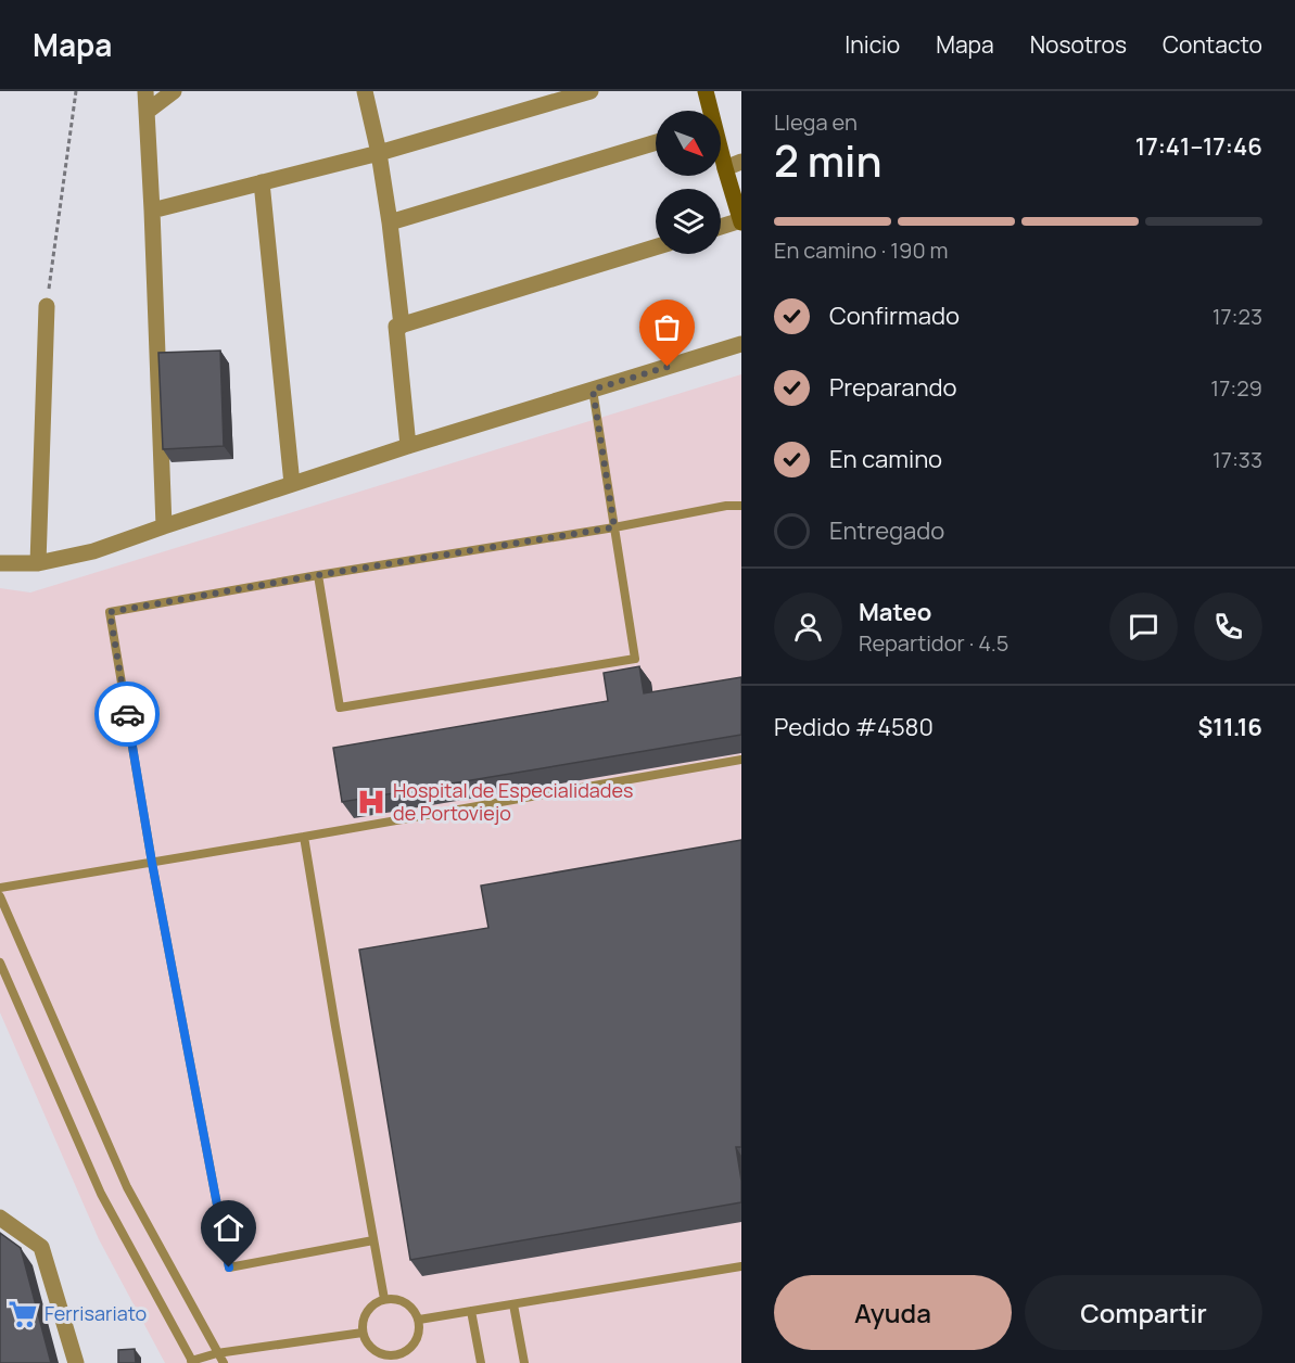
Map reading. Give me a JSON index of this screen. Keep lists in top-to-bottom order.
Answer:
{
  "places": {
    "hospital": ["Hospital de Especialidades de Portoviejo"],
    "supermarket": ["Ferrisariato"]
  },
  "north": "bottom right",
  "page": {
    "header": "Mapa",
    "nav": [
      "Inicio",
      "Mapa",
      "Nosotros",
      "Contacto"
    ],
    "heading": ["2 min", "Llega en", "17:41–17:46"],
    "panel": [
      "Mateo",
      "Repartidor · 4.5",
      "Pedido #4580",
      "$11.16"
    ],
    "bar": "En camino · 190 m",
    "list": [
      ["Confirmado", "17:23"],
      ["Preparando", "17:29"],
      ["En camino", "17:33"],
      "Entregado"
    ],
    "buttons": ["Ayuda", "Compartir"]
  }
}
